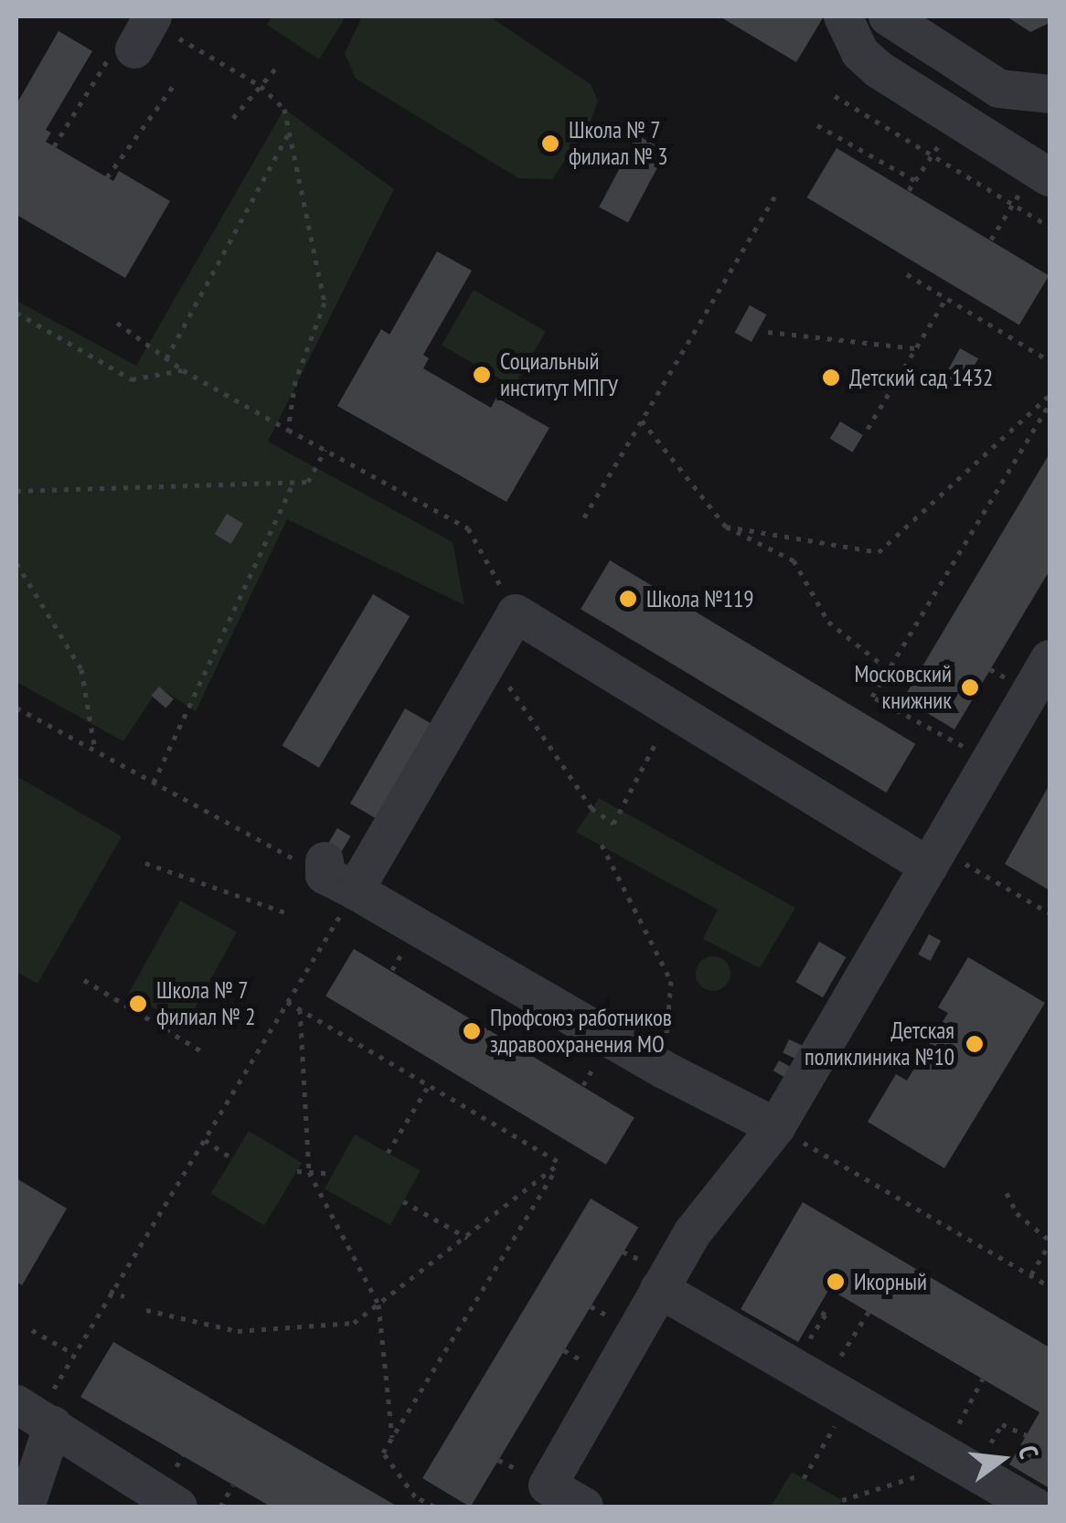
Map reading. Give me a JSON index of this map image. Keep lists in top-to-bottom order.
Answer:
{
  "places": [
    "Школа № 7 филиал № 3",
    "Социальный институт МПГУ",
    "Детский сад 1432",
    "Школа №119",
    "Московский книжник",
    "Школа № 7 филиал № 2",
    "Профсоюз работников здравоохранения МО",
    "Детская поликлиника №10",
    "Икорный"
  ],
  "north": "right"
}
